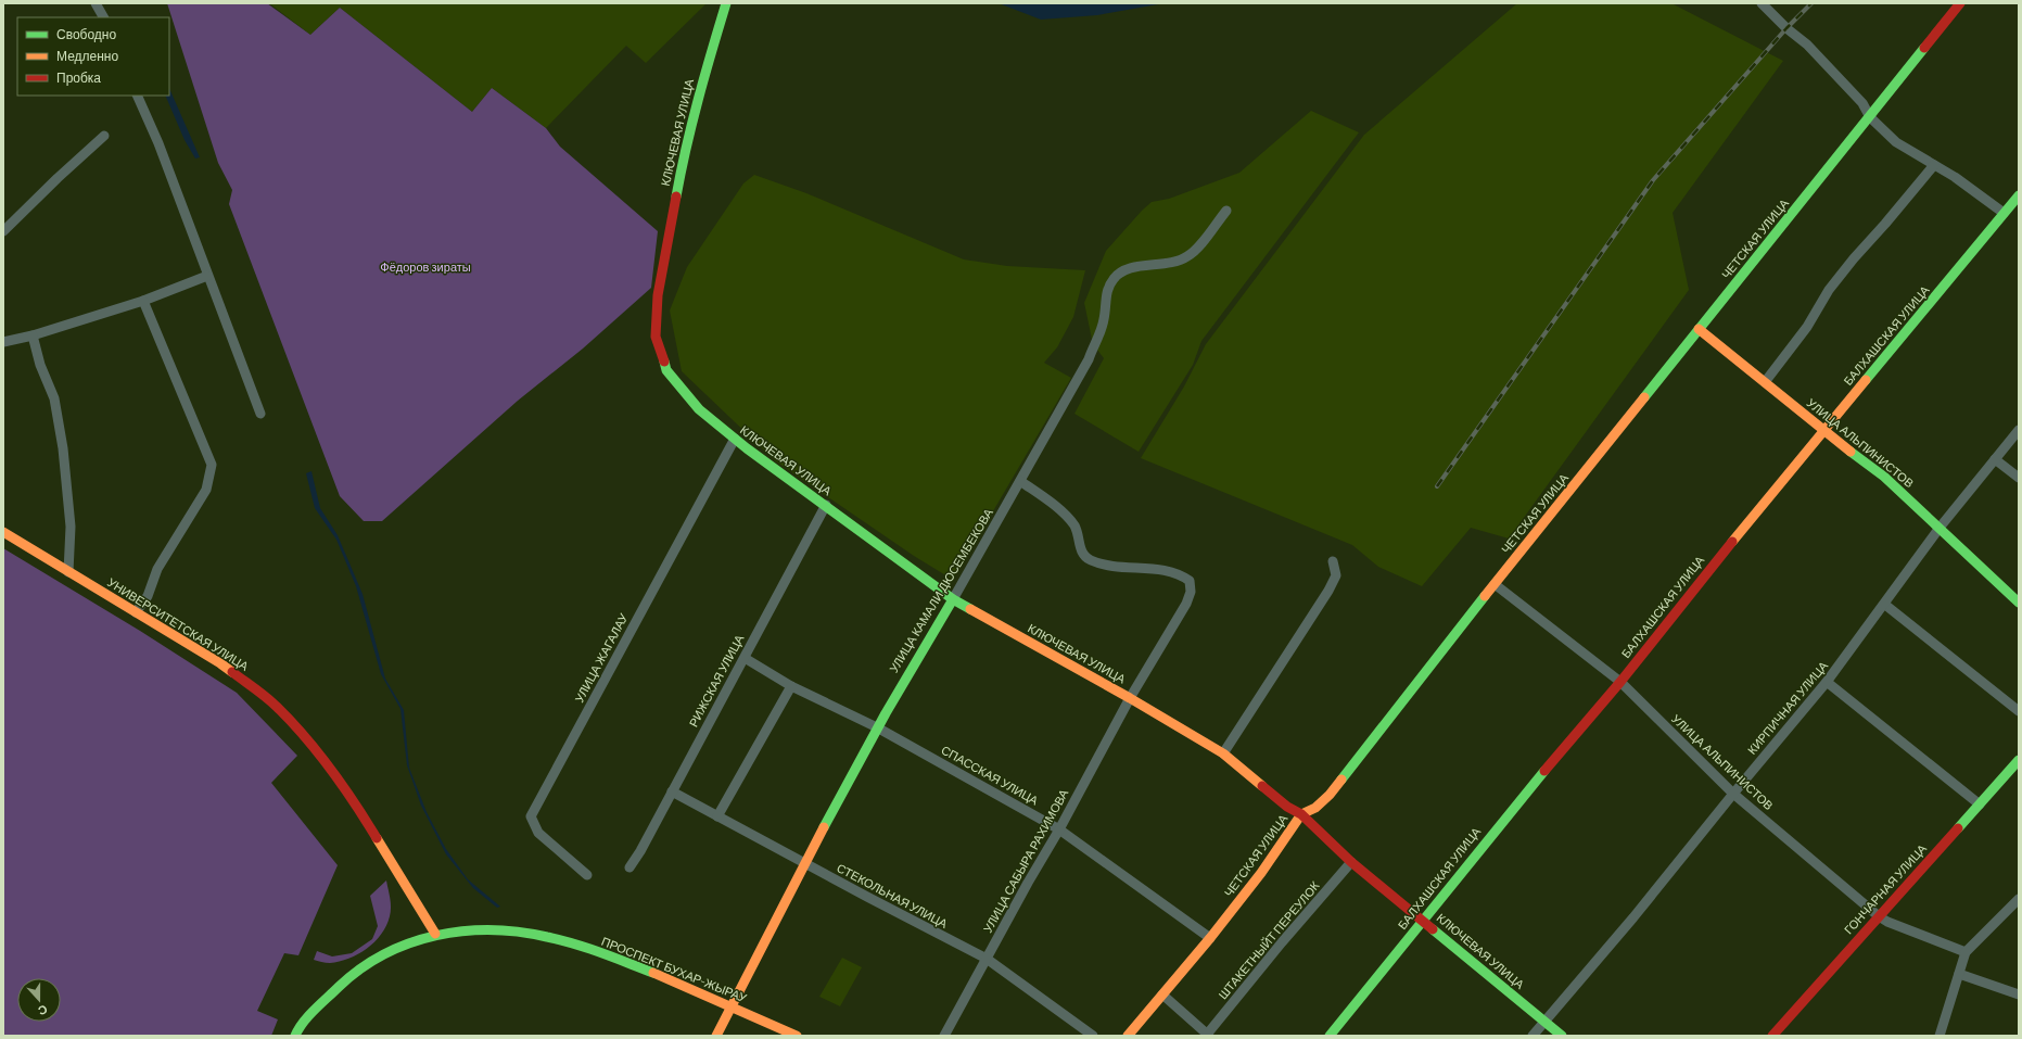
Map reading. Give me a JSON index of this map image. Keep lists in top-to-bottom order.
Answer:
{
  "streets": {
    "street": [
      "КЛЮЧЕВАЯ УЛИЦА",
      "ЧЕТСКАЯ УЛИЦА",
      "БАЛХАШСКАЯ УЛИЦА",
      "УЛИЦА АЛЬПИНИСТОВ",
      "УЛИЦА КАМАЛИ ДЮСЕМБЕКОВА",
      "УНИВЕРСИТЕТСКАЯ УЛИЦА",
      "УЛИЦА ЖАГАЛАУ",
      "РИЖСКАЯ УЛИЦА",
      "КИРПИЧНАЯ УЛИЦА",
      "СПАССКАЯ УЛИЦА",
      "УЛИЦА САБЫРА РАХИМОВА",
      "ГОНЧАРНАЯ УЛИЦА",
      "СТЕКОЛЬНАЯ УЛИЦА",
      "ШТАКЕТНЫЙТ ПЕРЕУЛОК",
      "ПРОСПЕКТ БУХАР-ЖЫРАУ"
    ]
  },
  "crossings": [
    ["КЛЮЧЕВАЯ УЛИЦА", "ЧЕТСКАЯ УЛИЦА"],
    ["КЛЮЧЕВАЯ УЛИЦА", "БАЛХАШСКАЯ УЛИЦА"],
    ["КЛЮЧЕВАЯ УЛИЦА", "УЛИЦА КАМАЛИ ДЮСЕМБЕКОВА"],
    ["КЛЮЧЕВАЯ УЛИЦА", "УЛИЦА ЖАГАЛАУ"],
    ["КЛЮЧЕВАЯ УЛИЦА", "РИЖСКАЯ УЛИЦА"],
    ["КЛЮЧЕВАЯ УЛИЦА", "КИРПИЧНАЯ УЛИЦА"],
    ["КЛЮЧЕВАЯ УЛИЦА", "УЛИЦА САБЫРА РАХИМОВА"],
    ["КЛЮЧЕВАЯ УЛИЦА", "ШТАКЕТНЫЙТ ПЕРЕУЛОК"],
    ["ЧЕТСКАЯ УЛИЦА", "УЛИЦА АЛЬПИНИСТОВ"],
    ["ЧЕТСКАЯ УЛИЦА", "СПАССКАЯ УЛИЦА"],
    ["БАЛХАШСКАЯ УЛИЦА", "УЛИЦА АЛЬПИНИСТОВ"],
    ["УЛИЦА АЛЬПИНИСТОВ", "КИРПИЧНАЯ УЛИЦА"],
    ["УЛИЦА АЛЬПИНИСТОВ", "ГОНЧАРНАЯ УЛИЦА"],
    ["УЛИЦА КАМАЛИ ДЮСЕМБЕКОВА", "СПАССКАЯ УЛИЦА"],
    ["УЛИЦА КАМАЛИ ДЮСЕМБЕКОВА", "УЛИЦА САБЫРА РАХИМОВА"],
    ["УЛИЦА КАМАЛИ ДЮСЕМБЕКОВА", "СТЕКОЛЬНАЯ УЛИЦА"],
    ["УЛИЦА КАМАЛИ ДЮСЕМБЕКОВА", "ПРОСПЕКТ БУХАР-ЖЫРАУ"],
    ["УНИВЕРСИТЕТСКАЯ УЛИЦА", "ПРОСПЕКТ БУХАР-ЖЫРАУ"],
    ["РИЖСКАЯ УЛИЦА", "СПАССКАЯ УЛИЦА"],
    ["РИЖСКАЯ УЛИЦА", "СТЕКОЛЬНАЯ УЛИЦА"],
    ["СПАССКАЯ УЛИЦА", "УЛИЦА САБЫРА РАХИМОВА"],
    ["УЛИЦА САБЫРА РАХИМОВА", "СТЕКОЛЬНАЯ УЛИЦА"]
  ],
  "parks": ["Фёдоров зираты"],
  "legend": ["Свободно", "Медленно", "Пробка"],
  "north": "bottom"
}
